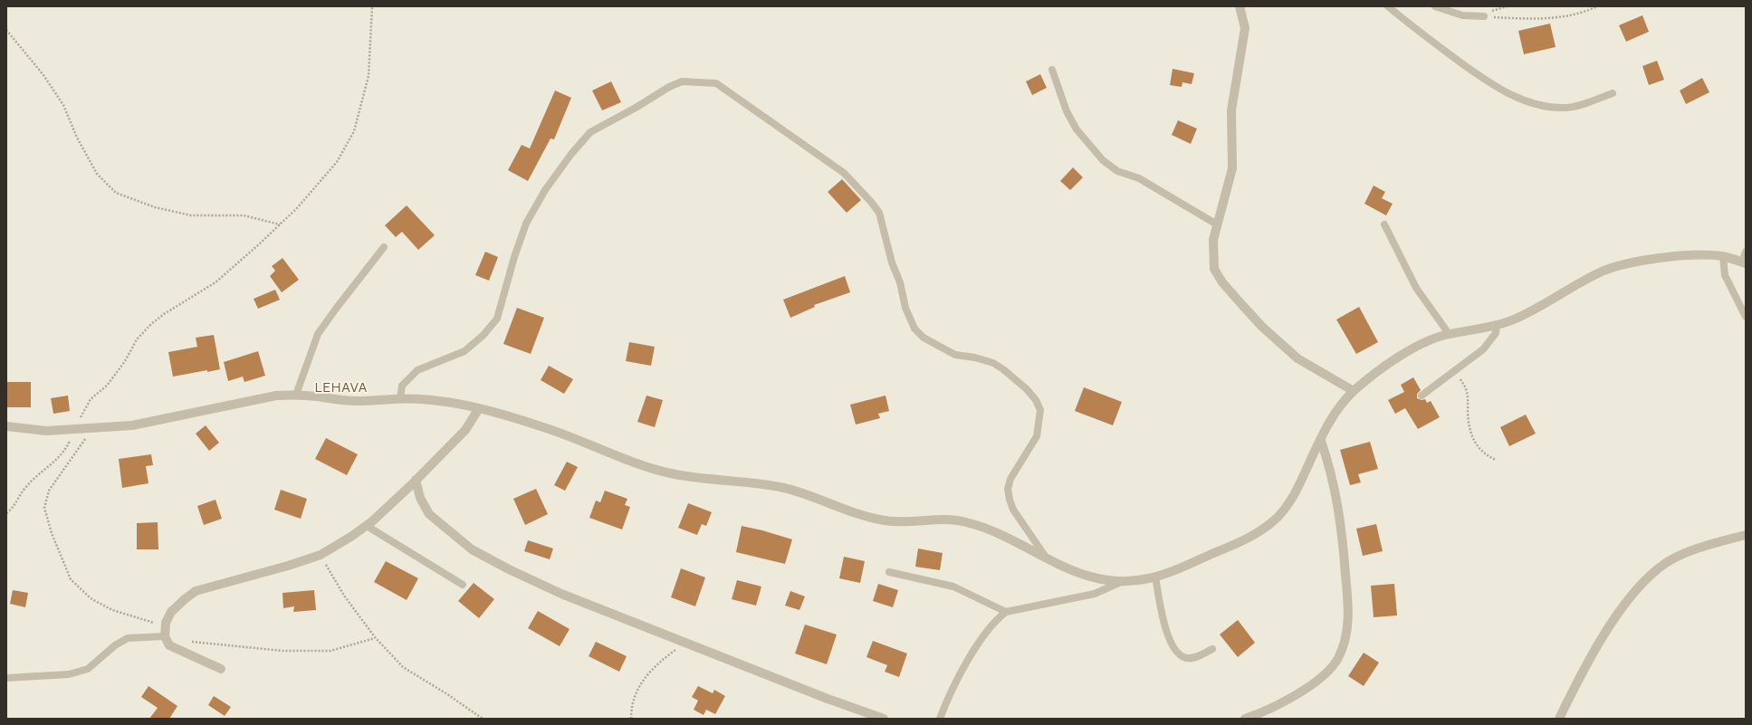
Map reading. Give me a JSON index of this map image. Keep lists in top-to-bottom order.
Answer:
{
  "districts": ["LEHAVA"]
}
